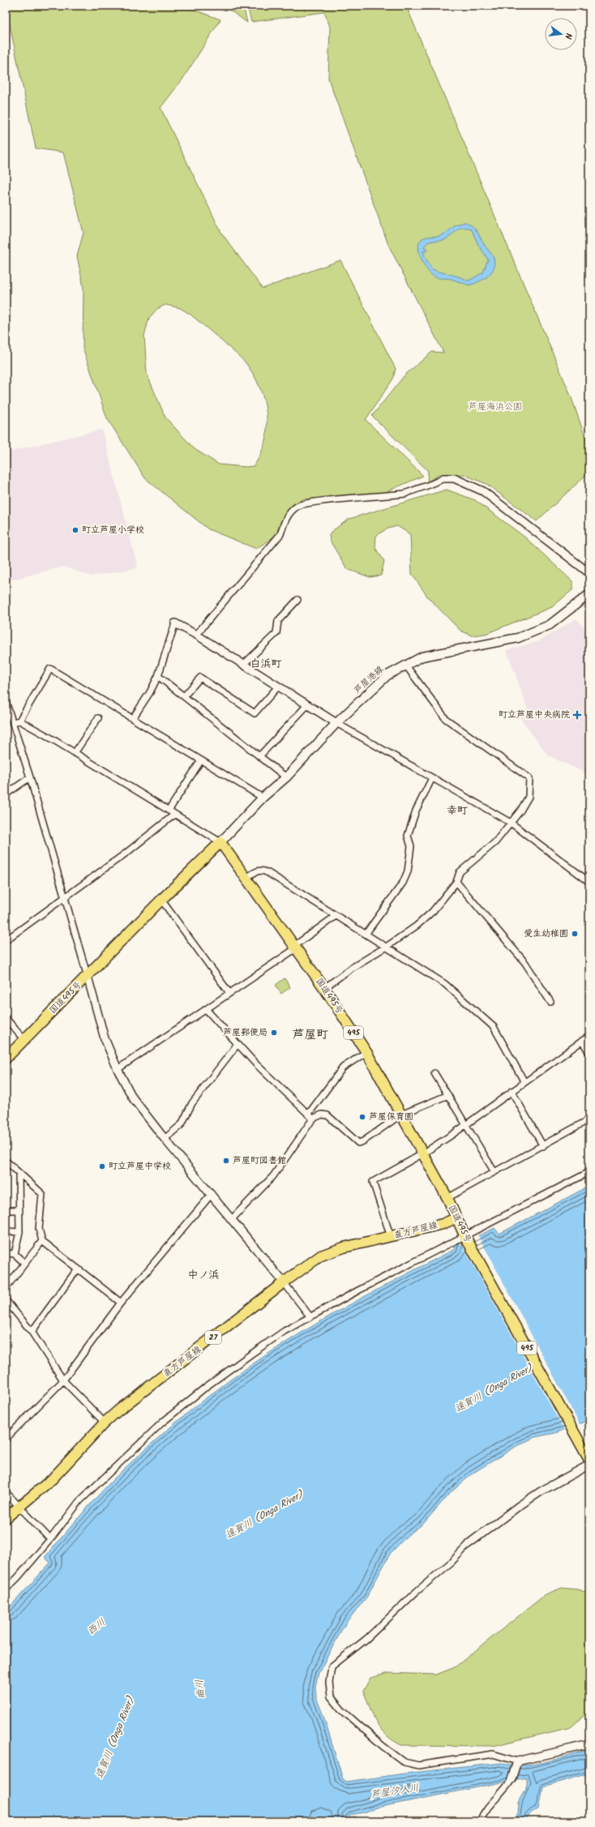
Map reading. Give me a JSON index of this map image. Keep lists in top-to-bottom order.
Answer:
{
  "streets": {
    "main road": [
      "芦屋港線",
      "国道495号",
      "495",
      "直方芦屋線",
      "27"
    ]
  },
  "crossings": [
    ["芦屋港線", "国道495号"],
    ["国道495号", "直方芦屋線"]
  ],
  "districts": [
    "白浜町",
    "幸町",
    "芦屋町",
    "中ノ浜"
  ],
  "water": [
    "遠賀川 (Onga River)",
    "西川",
    "曲川",
    "芦屋汐入川"
  ],
  "parks": ["芦屋海浜公園"],
  "places": {
    "other": [
      "町立芦屋小学校",
      "愛生幼稚園",
      "芦屋郵便局",
      "芦屋保育園",
      "芦屋町図書館",
      "町立芦屋中学校"
    ],
    "health": ["町立芦屋中央病院"]
  },
  "north": "right"
}
